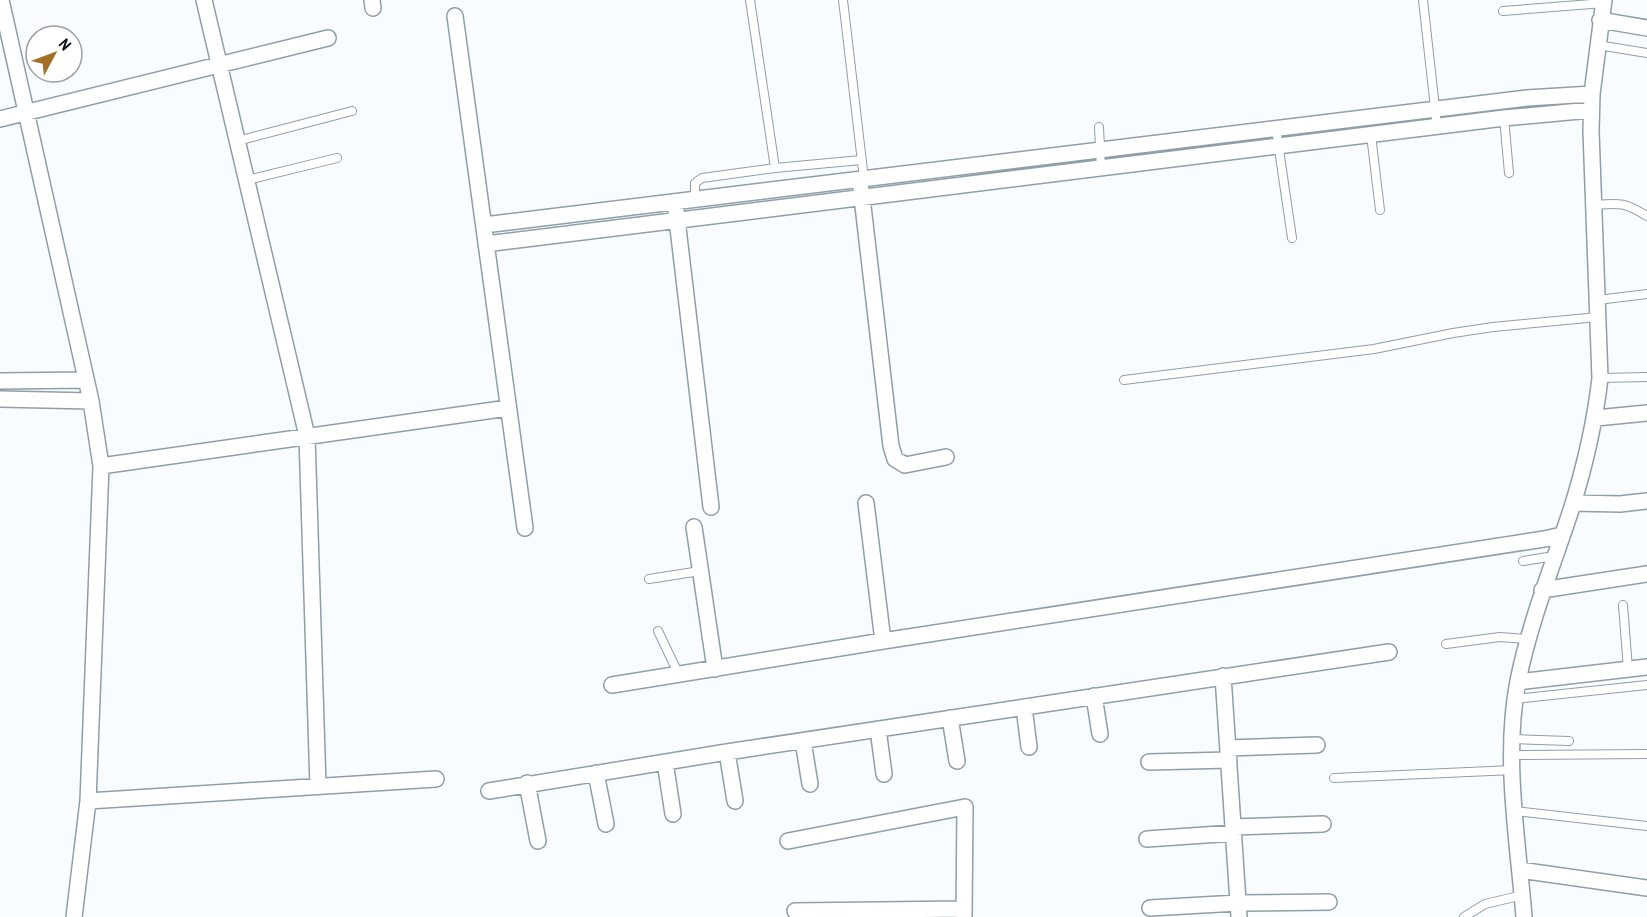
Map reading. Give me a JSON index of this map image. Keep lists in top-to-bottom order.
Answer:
{
  "north": "top right"
}
